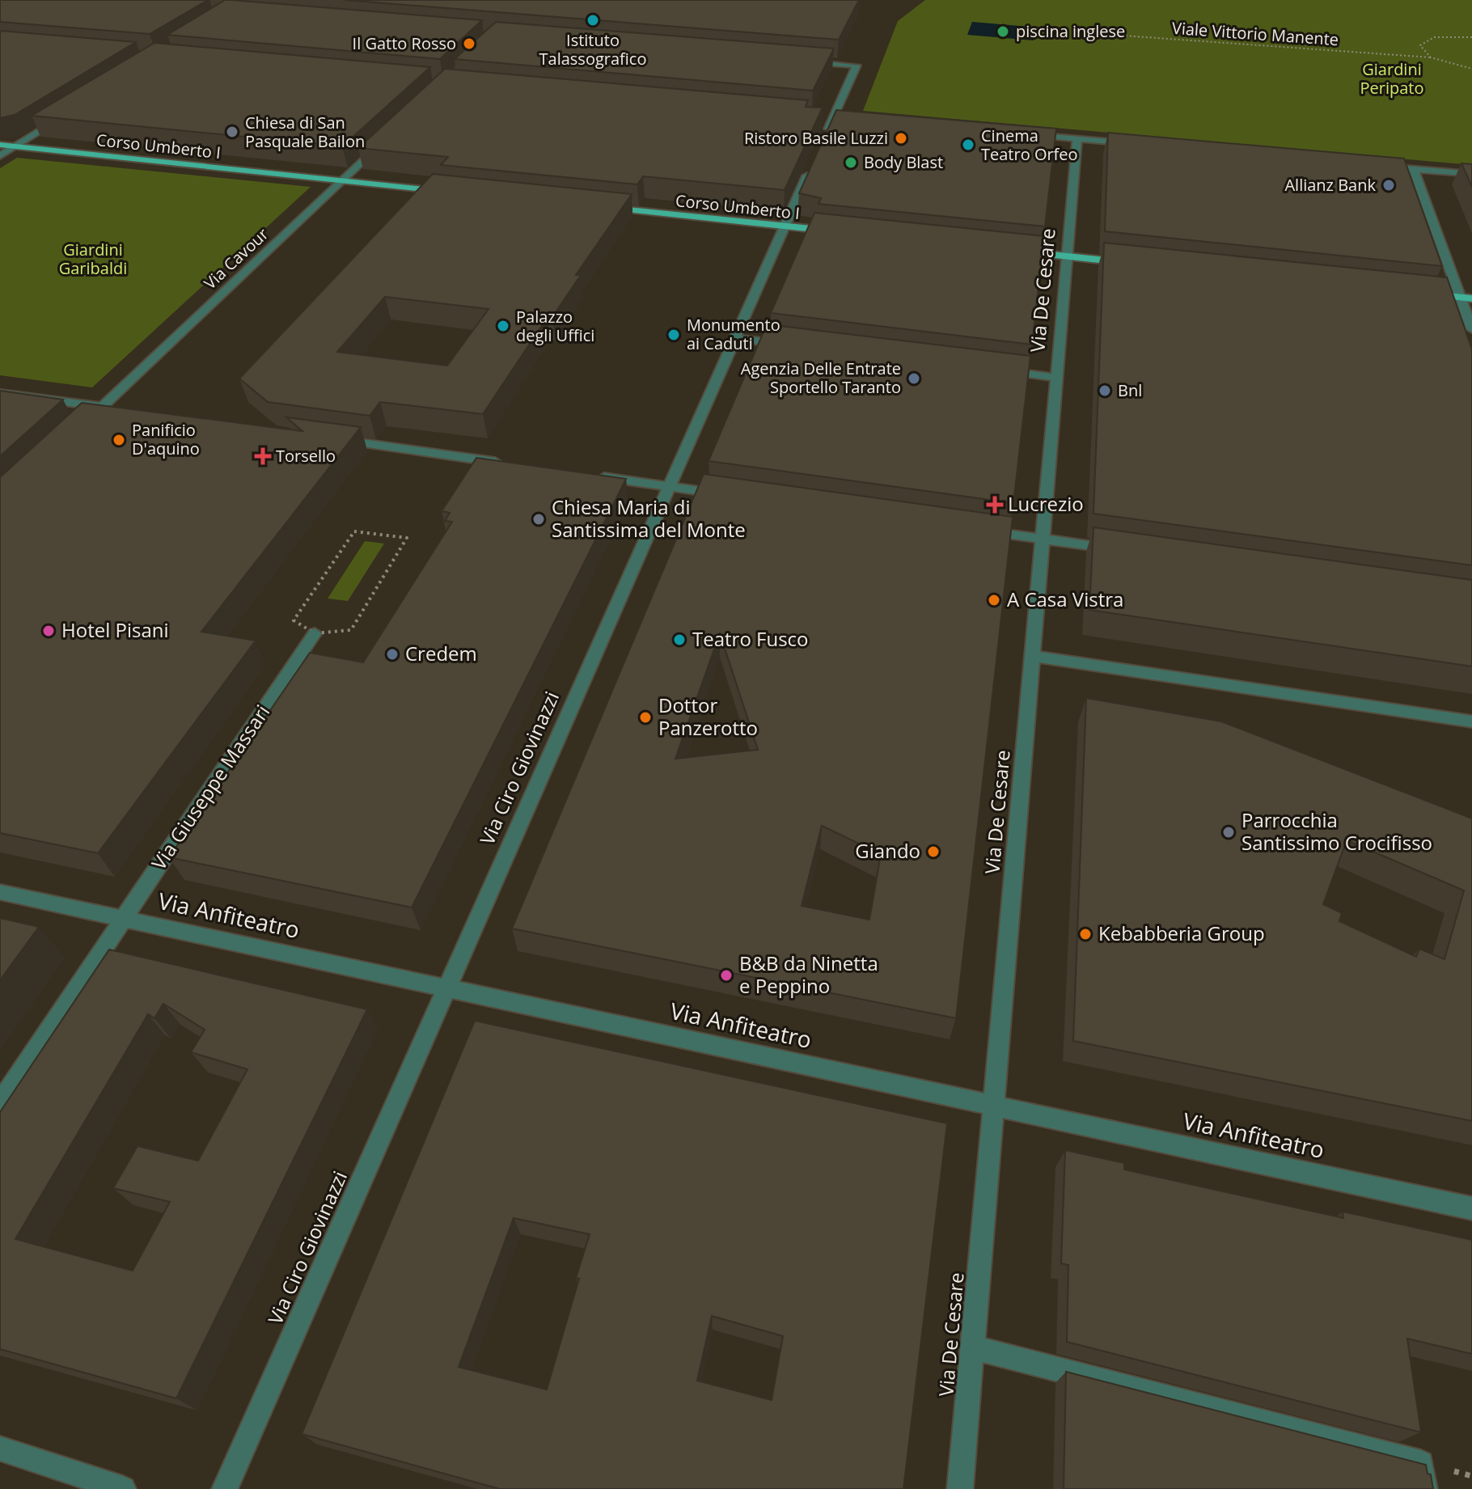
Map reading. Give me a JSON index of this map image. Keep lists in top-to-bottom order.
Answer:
{
  "streets": {
    "main road": ["Corso Umberto I"],
    "street": [
      "Via Cavour",
      "Via De Cesare",
      "Via Ciro Giovinazzi",
      "Via Giuseppe Massari",
      "Via Anfiteatro"
    ],
    "path": ["Viale Vittorio Manente"]
  },
  "crossings": [
    ["Corso Umberto I", "Via Cavour"],
    ["Corso Umberto I", "Via Ciro Giovinazzi"],
    ["Via De Cesare", "Via Anfiteatro"],
    ["Via Ciro Giovinazzi", "Via Anfiteatro"],
    ["Via Giuseppe Massari", "Via Anfiteatro"]
  ],
  "parks": ["Giardini Peripato", "Giardini Garibaldi"],
  "places": {
    "other": [
      "Istituto Talassografico",
      "piscina inglese",
      "Il Gatto Rosso",
      "Chiesa di San Pasquale Bailon",
      "Ristoro Basile Luzzi",
      "Cinema Teatro Orfeo",
      "Body Blast",
      "Allianz Bank",
      "Palazzo degli Uffici",
      "Monumento ai Caduti",
      "Agenzia Delle Entrate Sportello Taranto",
      "Bnl",
      "Panificio D'aquino",
      "Chiesa Maria di Santissima del Monte",
      "A Casa Vistra",
      "Hotel Pisani",
      "Teatro Fusco",
      "Credem",
      "Dottor Panzerotto",
      "Parrocchia Santissimo Crocifisso",
      "Giando",
      "Kebabberia Group",
      "B&B da Ninetta e Peppino"
    ],
    "health": ["Torsello", "Lucrezio"]
  }
}
